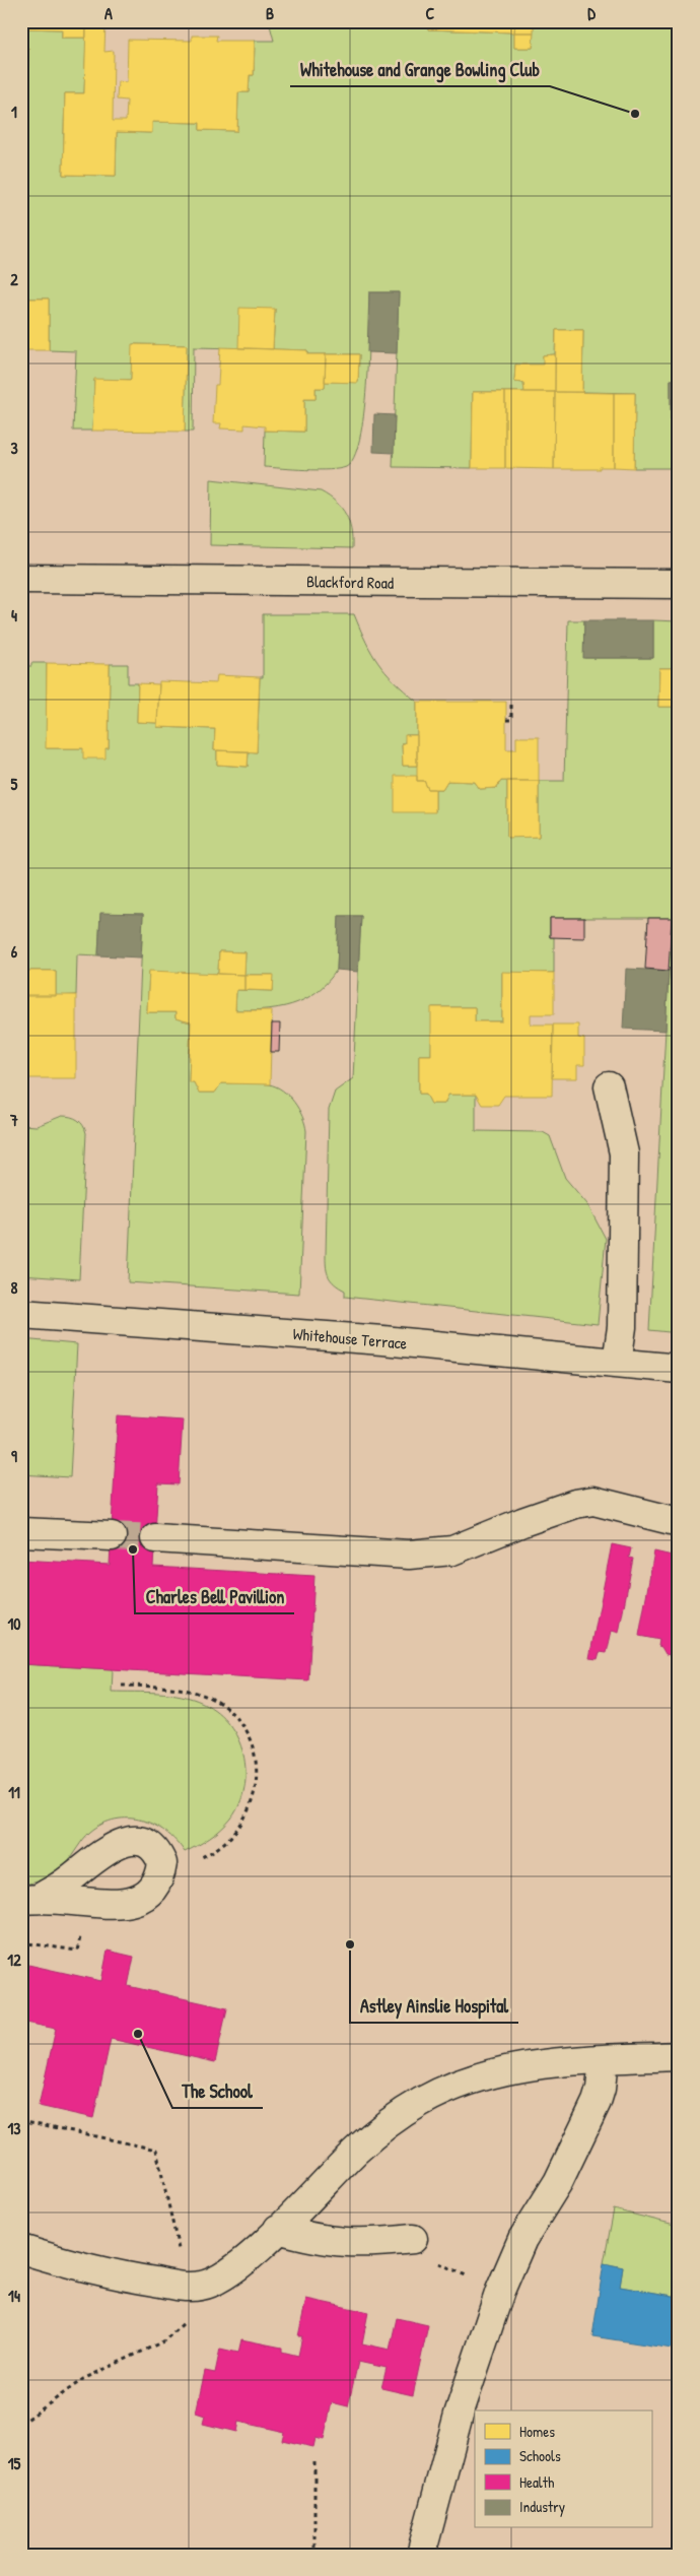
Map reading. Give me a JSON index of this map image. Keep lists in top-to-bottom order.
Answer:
{
  "streets": {
    "street": ["Blackford Road", "Whitehouse Terrace"]
  },
  "places": [
    "Whitehouse and Grange Bowling Club",
    "Charles Bell Pavillion",
    "Astley Ainslie Hospital",
    "The School"
  ],
  "legend": [
    "Homes",
    "Schools",
    "Health",
    "Industry"
  ],
  "grid": {
    "columns": [
      "A",
      "B",
      "C",
      "D"
    ],
    "rows": [
      "1",
      "2",
      "3",
      "4",
      "5",
      "6",
      "7",
      "8",
      "9",
      "10",
      "11",
      "12",
      "13",
      "14",
      "15"
    ]
  }
}
